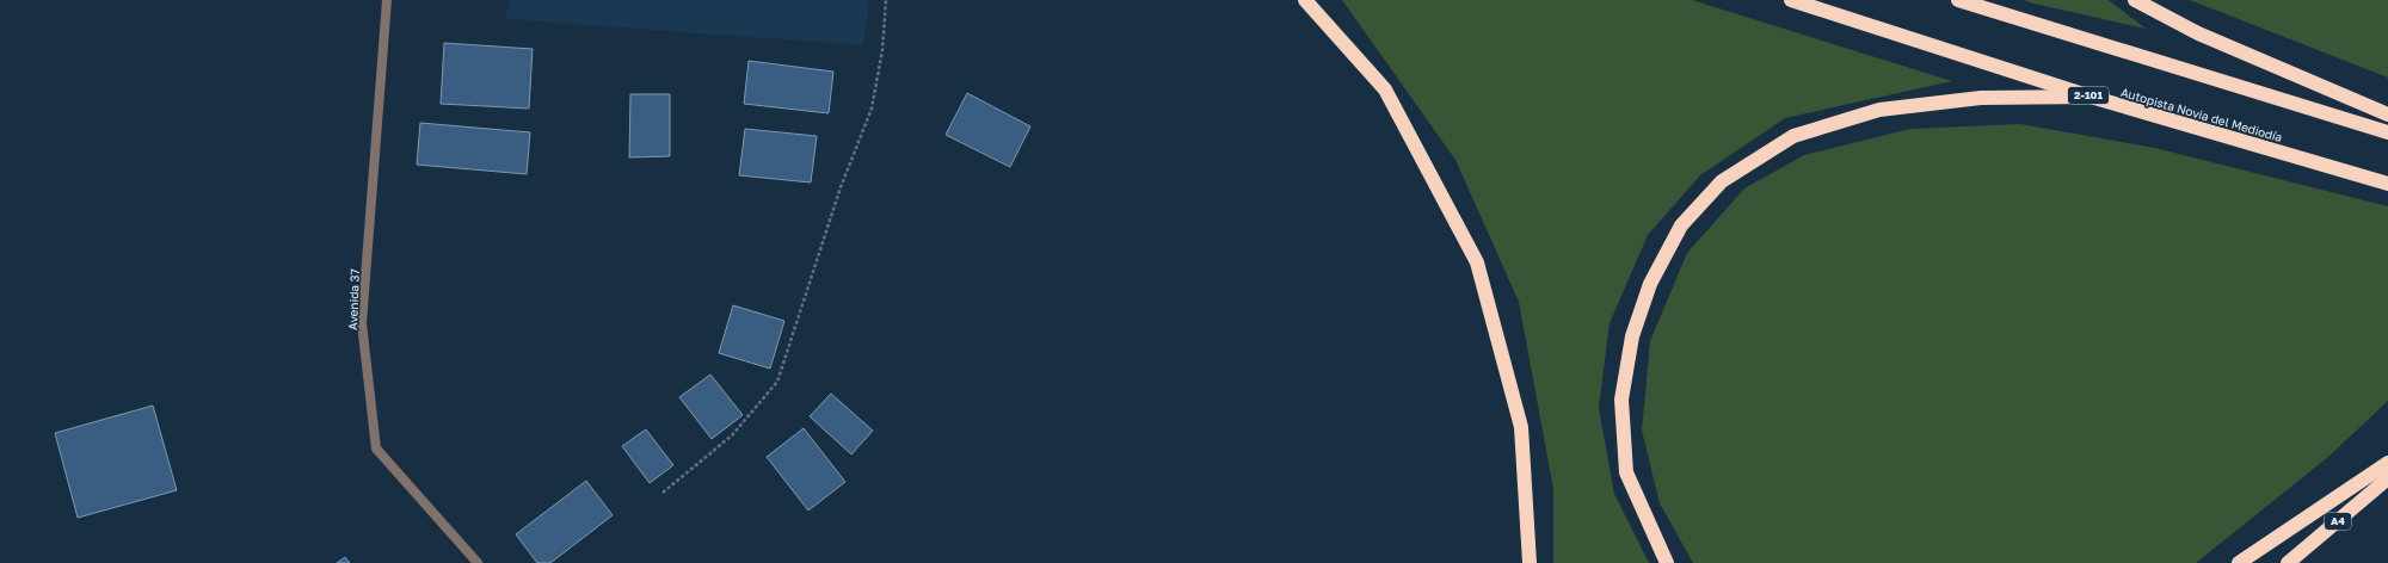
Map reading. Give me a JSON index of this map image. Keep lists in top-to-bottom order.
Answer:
{
  "streets": {
    "highway": ["2-101", "Autopista Novia del Mediodía", "A4"],
    "street": ["Avenida 37"]
  }
}
